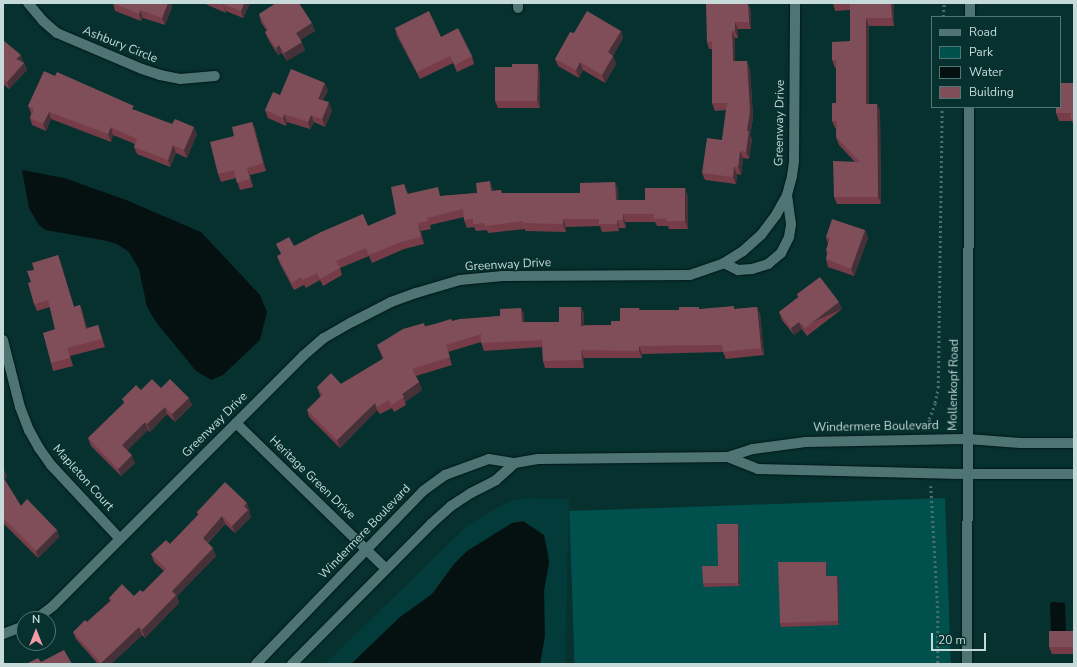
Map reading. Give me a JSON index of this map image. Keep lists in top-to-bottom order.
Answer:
{
  "streets": {
    "street": [
      "Ashbury Circle",
      "Greenway Drive",
      "Mollenkopf Road",
      "Windermere Boulevard",
      "Mapleton Court",
      "Heritage Green Drive"
    ]
  },
  "crossings": [
    ["Greenway Drive", "Mapleton Court"],
    ["Greenway Drive", "Heritage Green Drive"],
    ["Mollenkopf Road", "Windermere Boulevard"],
    ["Windermere Boulevard", "Heritage Green Drive"]
  ],
  "legend": [
    "Road",
    "Park",
    "Water",
    "Building"
  ],
  "scale_bar": "20 m",
  "north": "top"
}
